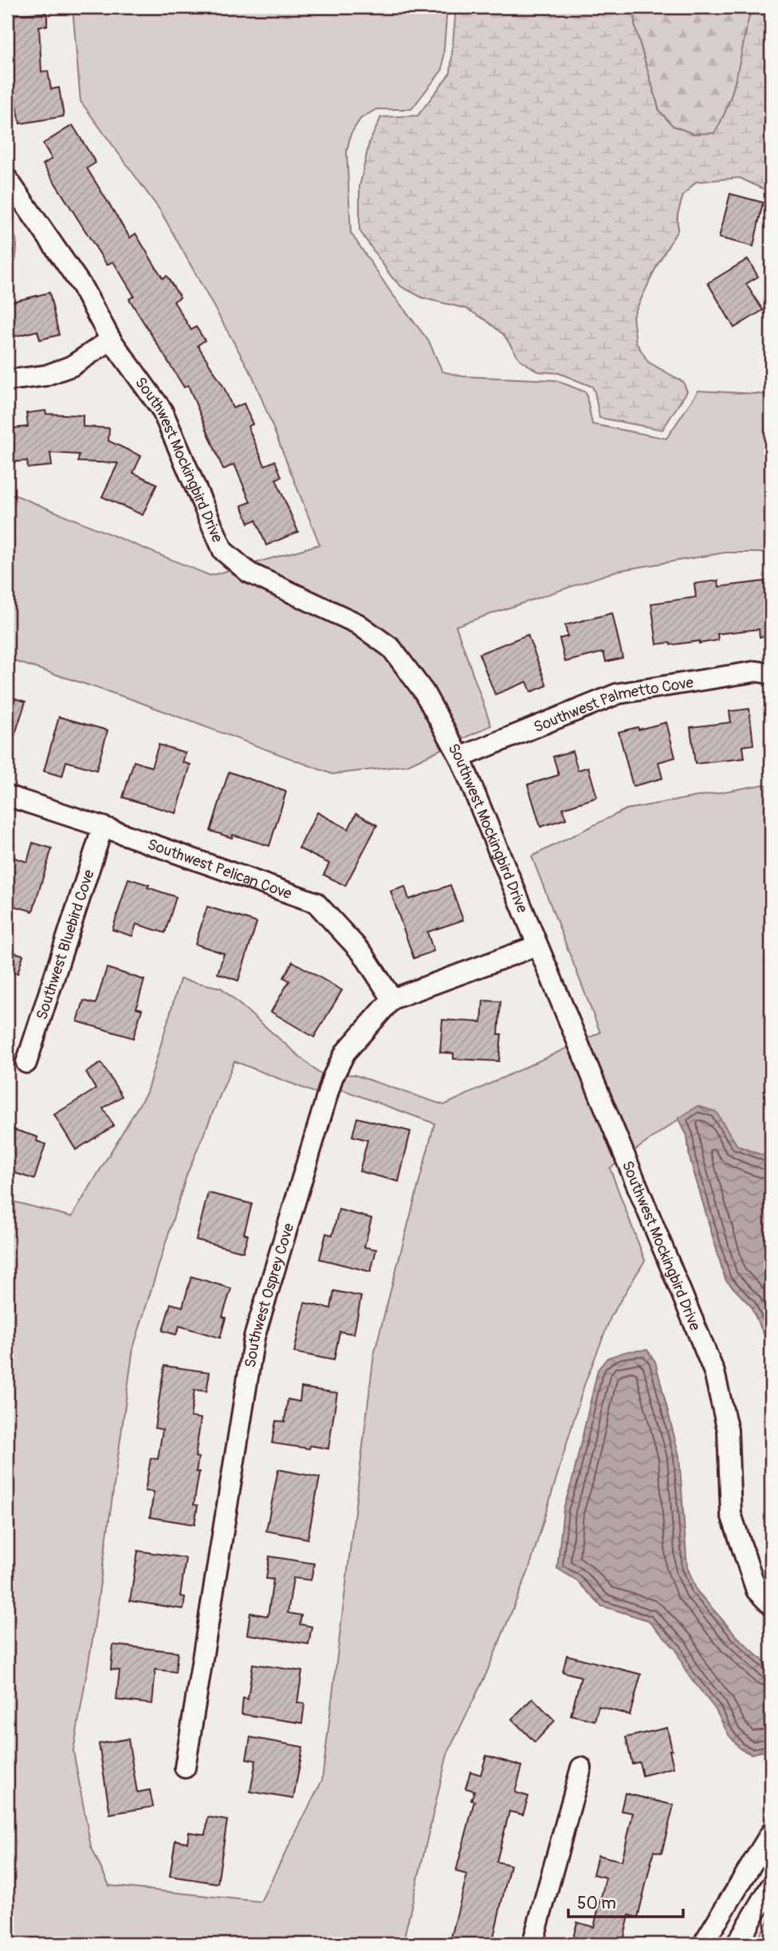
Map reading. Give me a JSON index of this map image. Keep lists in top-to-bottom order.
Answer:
{
  "streets": {
    "street": [
      "Southwest Mockingbird Drive",
      "Southwest Palmetto Cove",
      "Southwest Pelican Cove",
      "Southwest Bluebird Cove",
      "Southwest Osprey Cove"
    ]
  },
  "crossings": [
    ["Southwest Mockingbird Drive", "Southwest Palmetto Cove"],
    ["Southwest Mockingbird Drive", "Southwest Osprey Cove"],
    ["Southwest Pelican Cove", "Southwest Bluebird Cove"],
    ["Southwest Pelican Cove", "Southwest Osprey Cove"]
  ],
  "scale_bar": "50 m"
}
